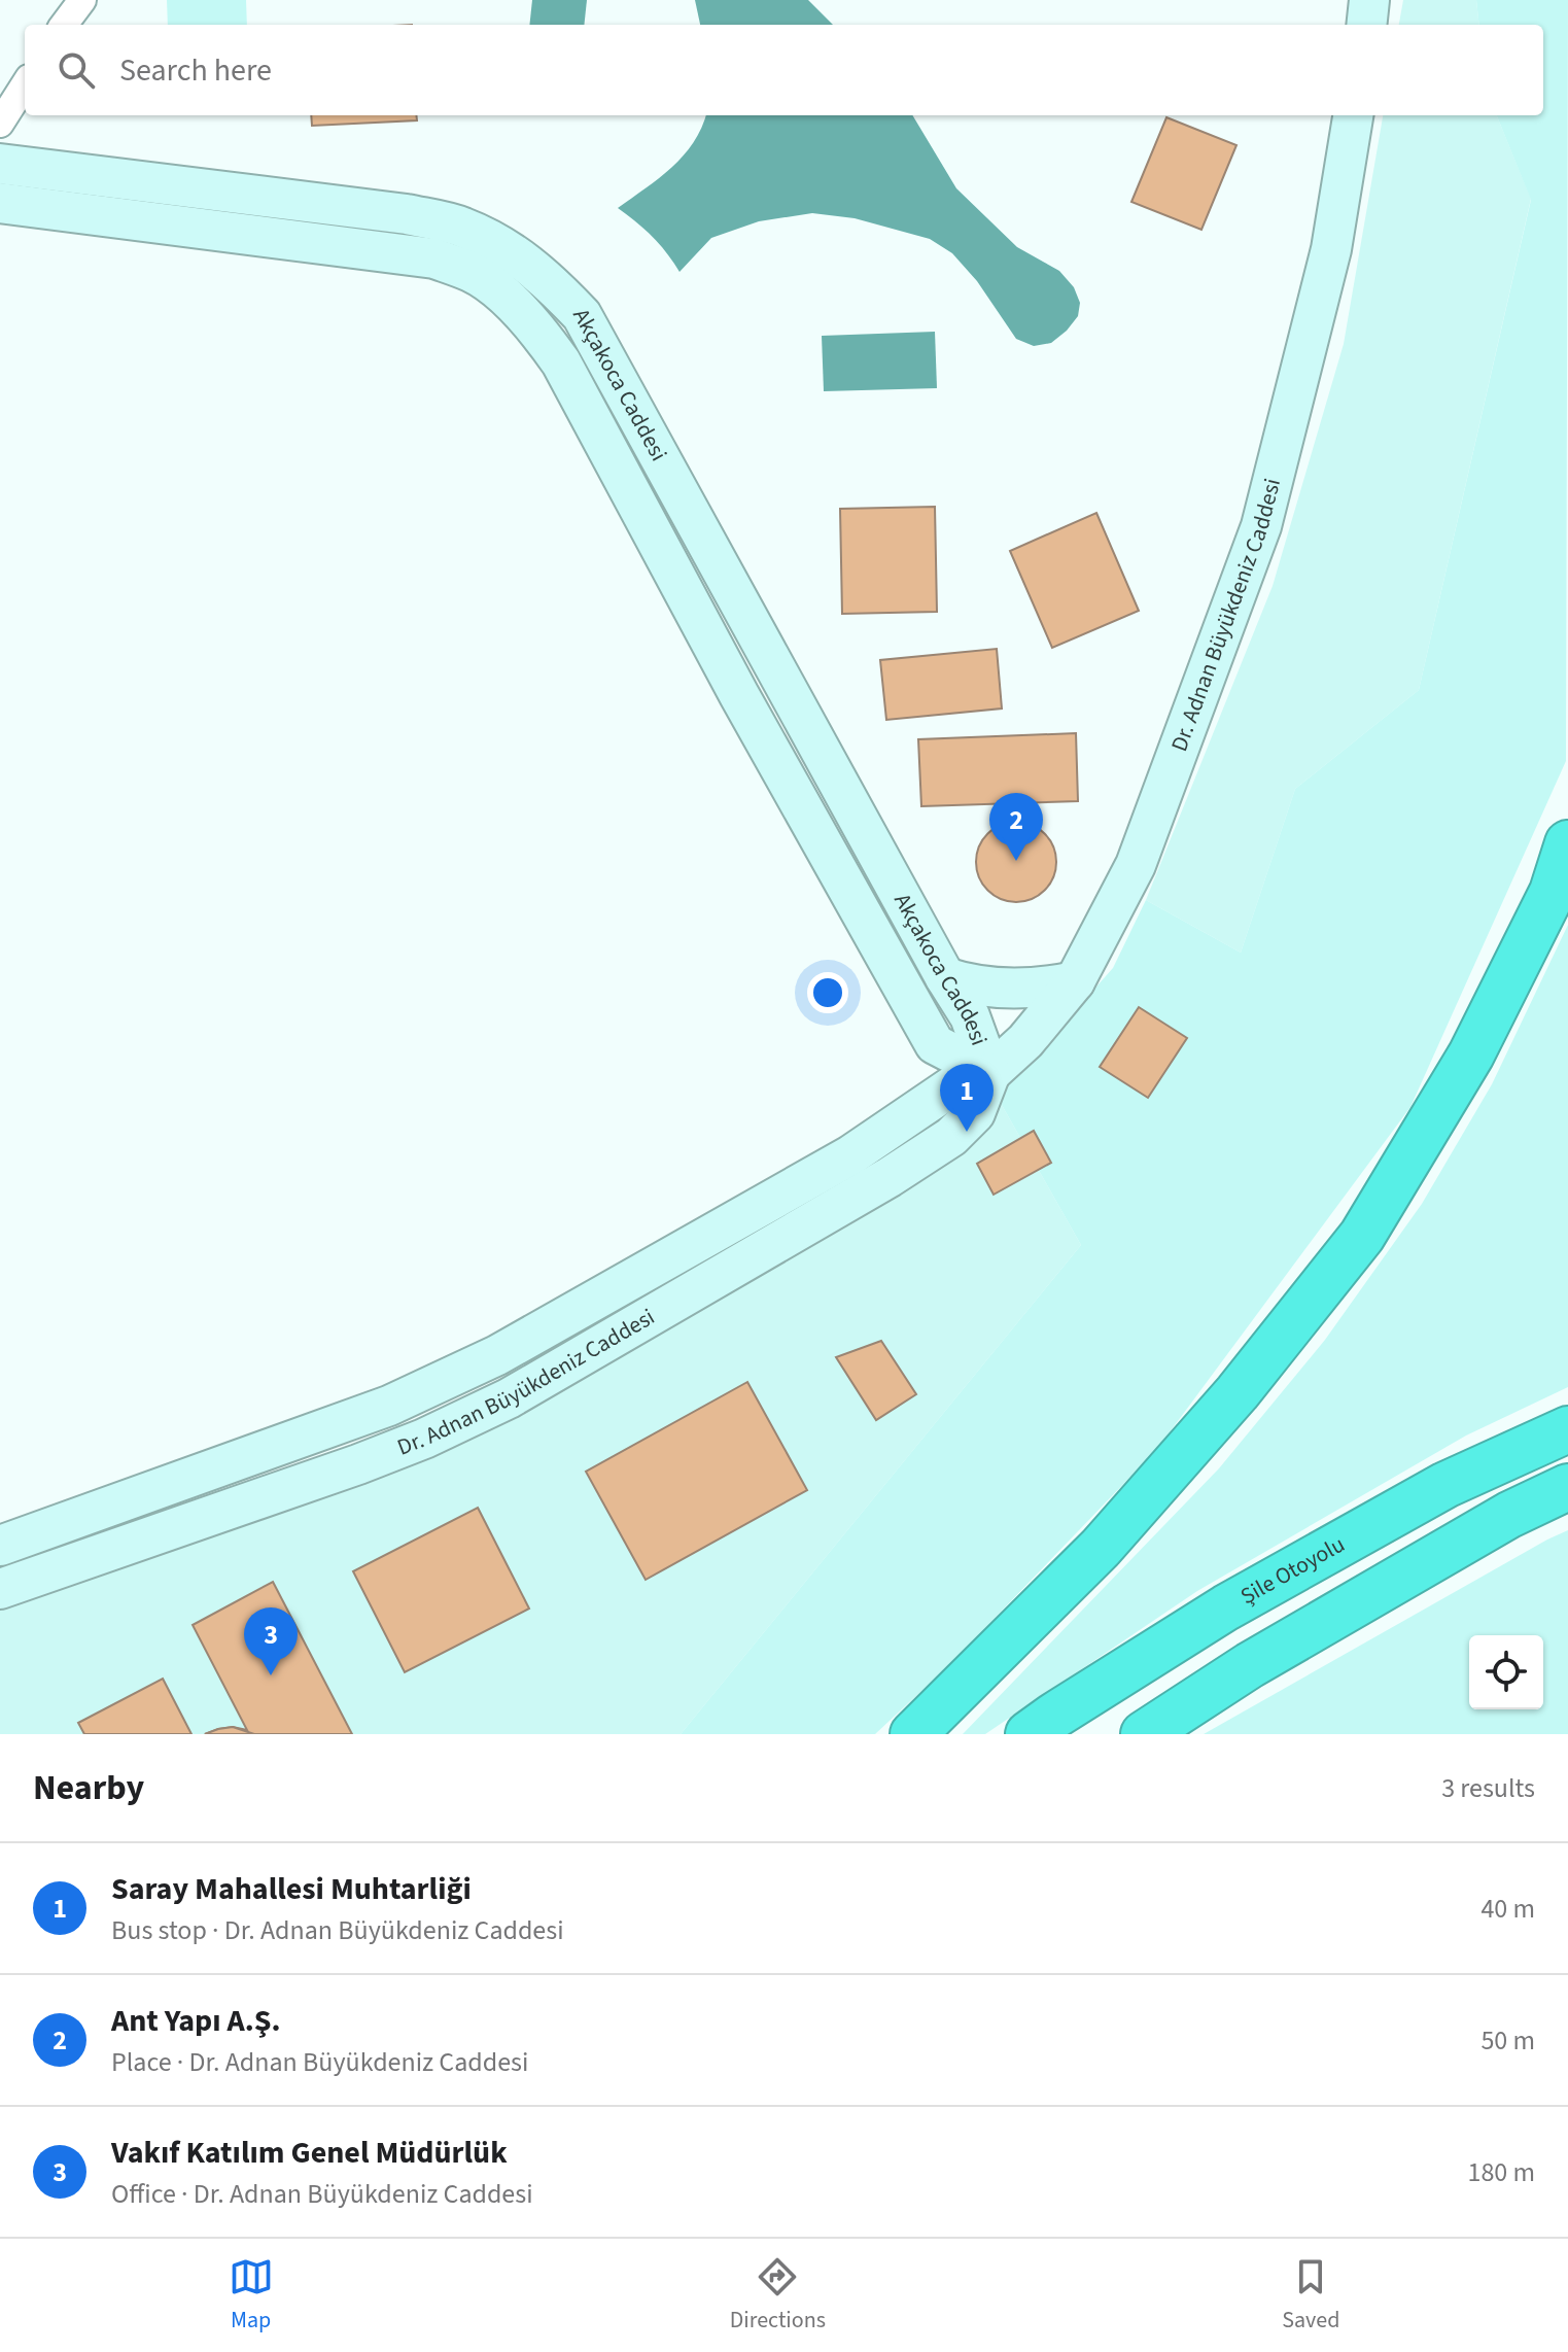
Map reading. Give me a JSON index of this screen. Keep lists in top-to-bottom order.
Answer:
{
  "streets": {
    "highway": ["Şile Otoyolu"],
    "street": ["Akçakoca Caddesi", "Dr. Adnan Büyükdeniz Caddesi"]
  },
  "crossings": [
    ["Akçakoca Caddesi", "Dr. Adnan Büyükdeniz Caddesi"]
  ],
  "page": {
    "search": "Search here",
    "pins": ["2", "1", "3"],
    "heading": ["Nearby", "3 results"],
    "list": [
      {
        "mark": "1",
        "name": "Saray Mahallesi Muhtarliği",
        "note": "Bus stop · Dr. Adnan Büyükdeniz Caddesi",
        "value": "40 m"
      },
      {
        "mark": "2",
        "name": "Ant Yapı A.Ş.",
        "note": "Place · Dr. Adnan Büyükdeniz Caddesi",
        "value": "50 m"
      },
      {
        "mark": "3",
        "name": "Vakıf Katılım Genel Müdürlük",
        "note": "Office · Dr. Adnan Büyükdeniz Caddesi",
        "value": "180 m"
      }
    ],
    "nav": ["Map", "Directions", "Saved"]
  }
}
